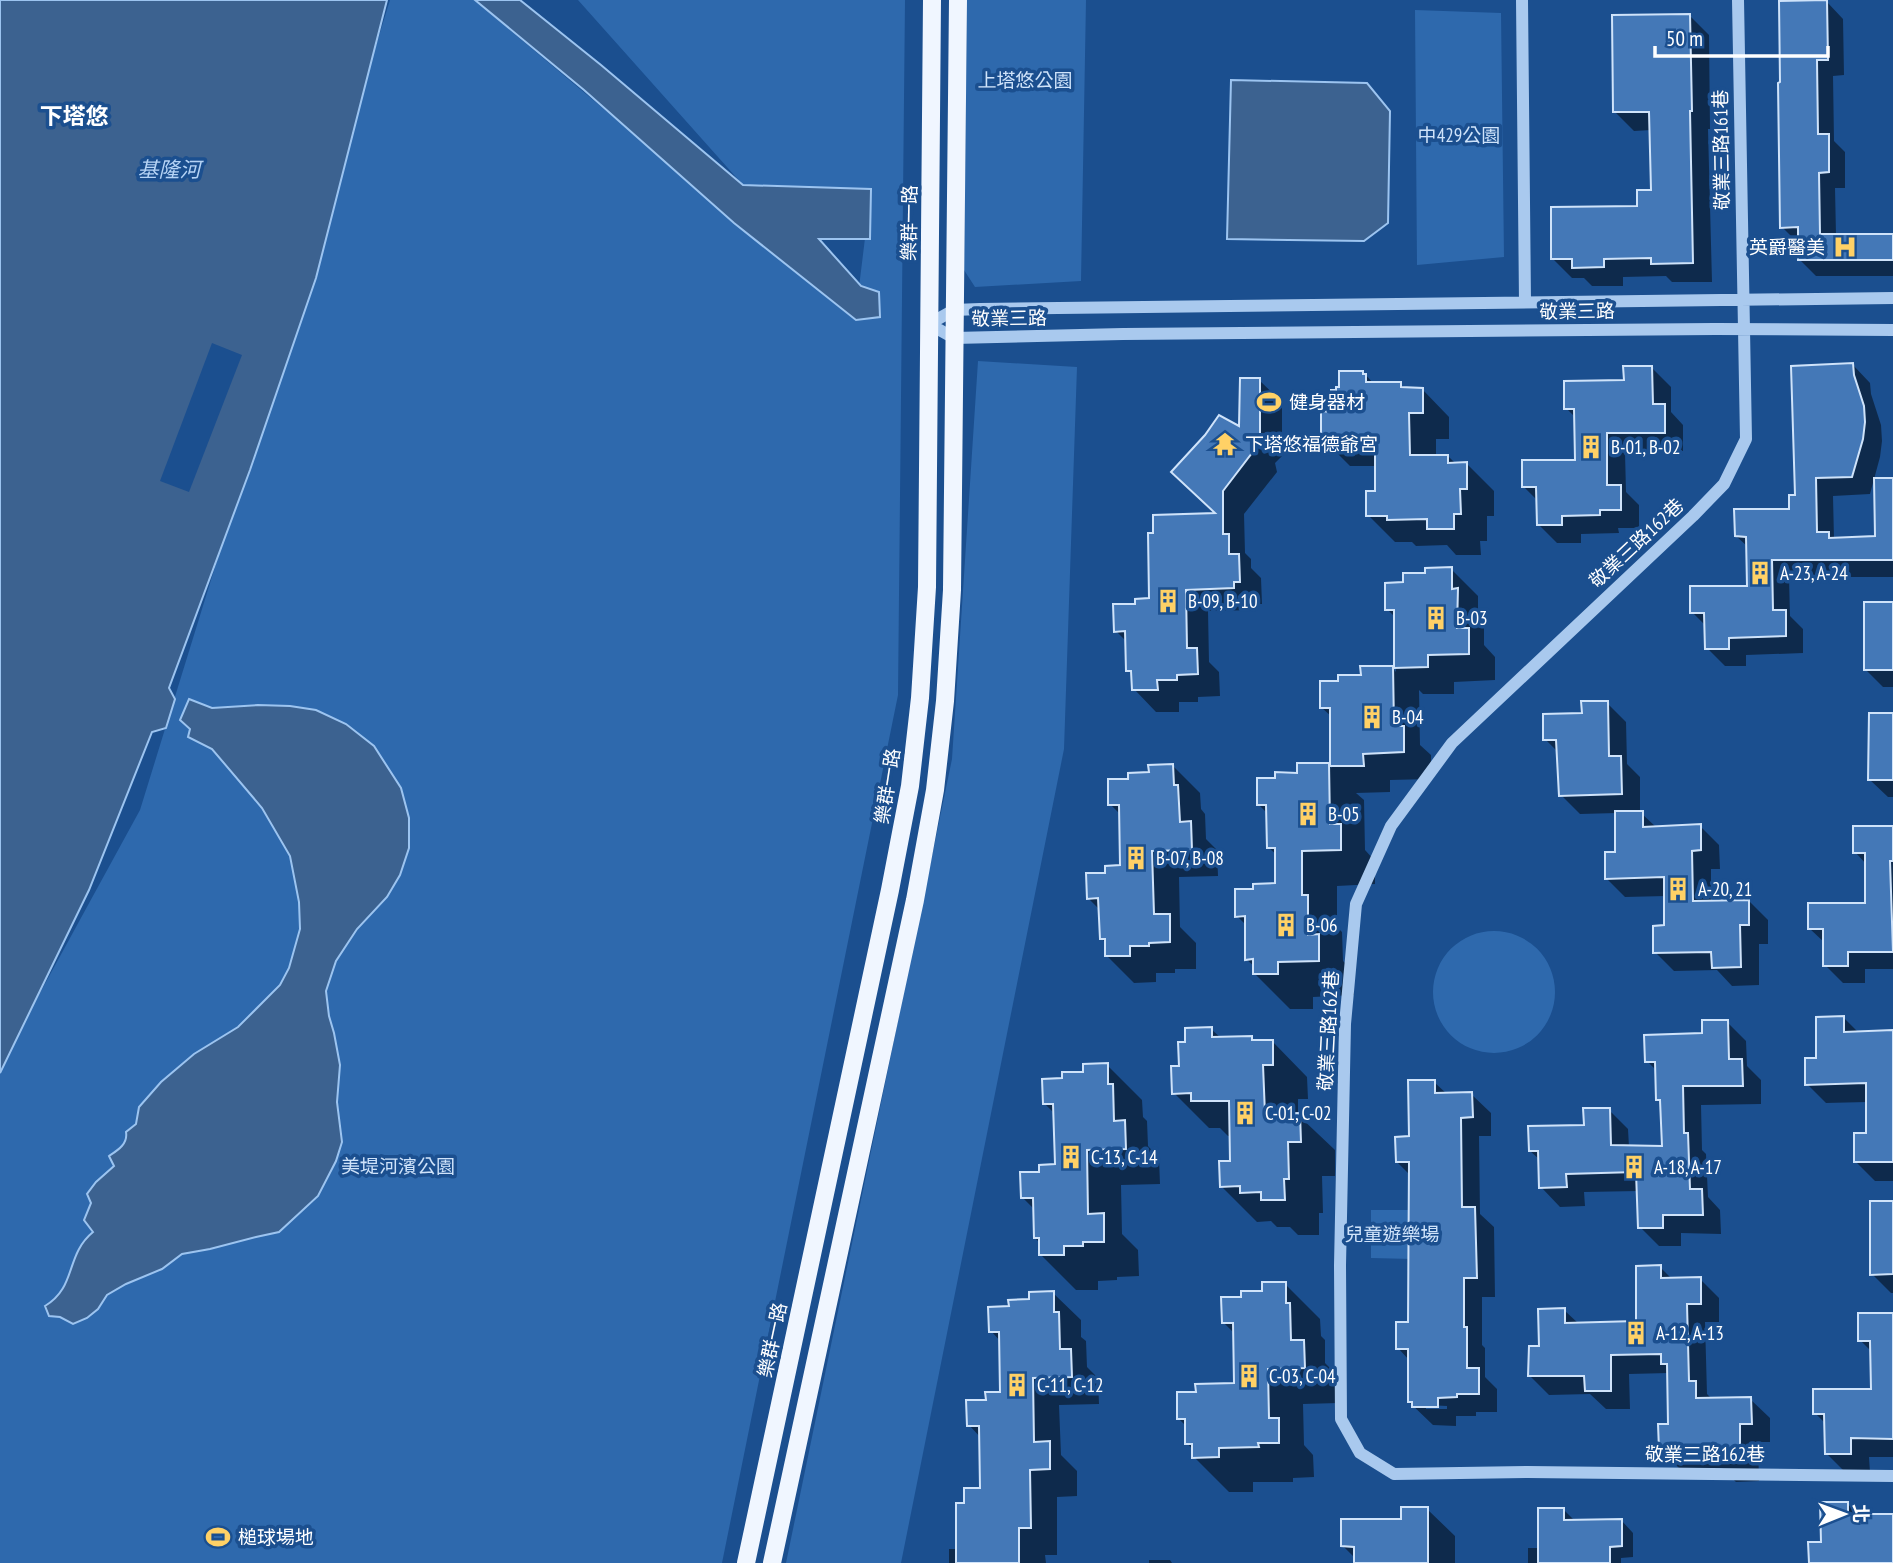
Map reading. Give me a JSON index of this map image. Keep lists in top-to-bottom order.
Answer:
{
  "streets": {
    "main road": ["樂群一路"],
    "street": ["敬業三路161巷", "敬業三路", "敬業三路162巷"]
  },
  "crossings": [
    ["敬業三路161巷", "敬業三路"],
    ["敬業三路161巷", "敬業三路162巷"],
    ["樂群一路", "敬業三路"],
    ["敬業三路", "敬業三路162巷"]
  ],
  "districts": ["下塔悠"],
  "water": ["基隆河"],
  "parks": [
    "上塔悠公園",
    "中429公園",
    "美堤河濱公園",
    "兒童遊樂場"
  ],
  "places": {
    "hospital": ["英爵醫美"],
    "sports": ["健身器材", "槌球場地"],
    "temple": ["下塔悠福德爺宮"],
    "building": [
      "B-01, B-02",
      "A-23, A-24",
      "B-09, B-10",
      "B-03",
      "B-04",
      "B-05",
      "B-07, B-08",
      "A-20, 21",
      "B-06",
      "C-01, C-02",
      "C-13, C-14",
      "A-18, A-17",
      "A-12, A-13",
      "C-03, C-04",
      "C-11, C-12"
    ]
  },
  "scale_bar": "50 m",
  "north": "right"
}
